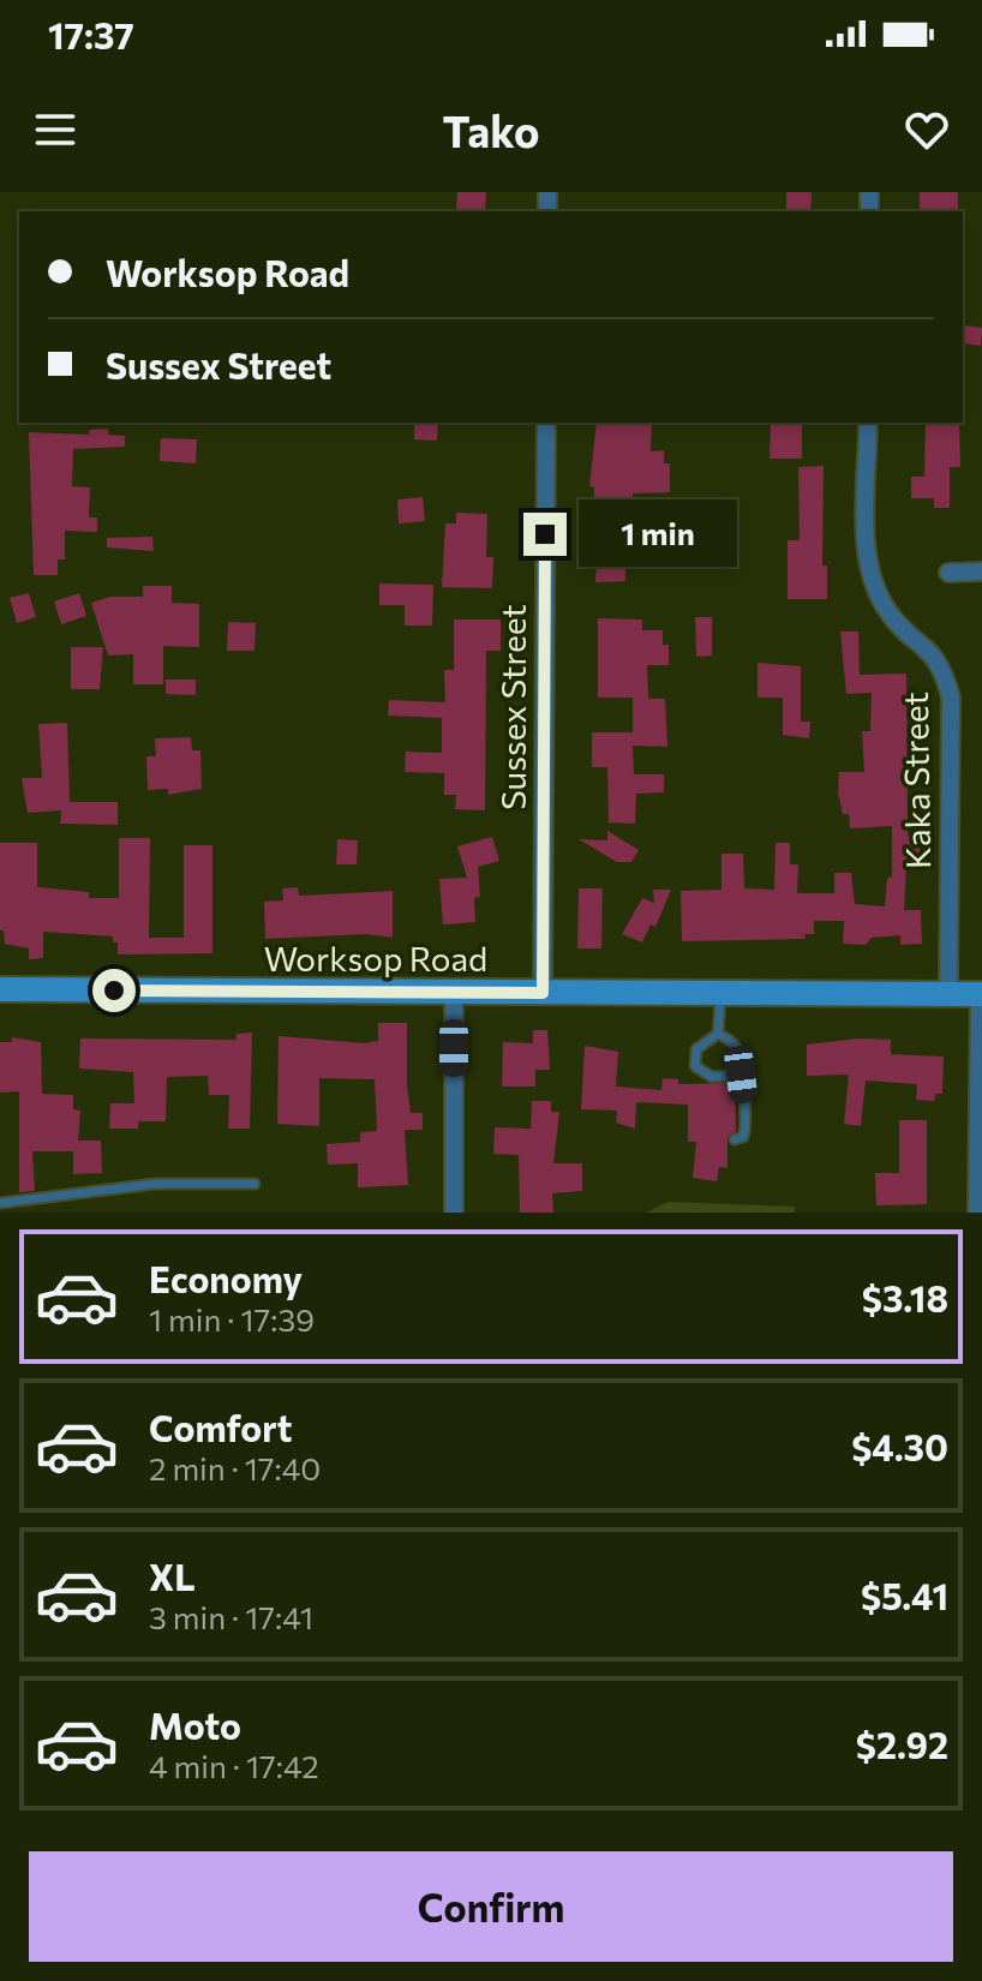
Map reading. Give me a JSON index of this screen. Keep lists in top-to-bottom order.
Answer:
{
  "streets": {
    "street": ["Sussex Street", "Kaka Street", "Worksop Road"]
  },
  "crossings": [
    ["Sussex Street", "Worksop Road"],
    ["Kaka Street", "Worksop Road"]
  ],
  "page": {
    "status": "17:37",
    "header": "Tako",
    "banner": ["Worksop Road", "Sussex Street"],
    "bubble": "1 min",
    "list": [
      {
        "name": "Economy",
        "note": "1 min · 17:39",
        "value": "$3.18"
      },
      {
        "name": "Comfort",
        "note": "2 min · 17:40",
        "value": "$4.30"
      },
      {
        "name": "XL",
        "note": "3 min · 17:41",
        "value": "$5.41"
      },
      {
        "name": "Moto",
        "note": "4 min · 17:42",
        "value": "$2.92"
      }
    ],
    "buttons": "Confirm"
  }
}
